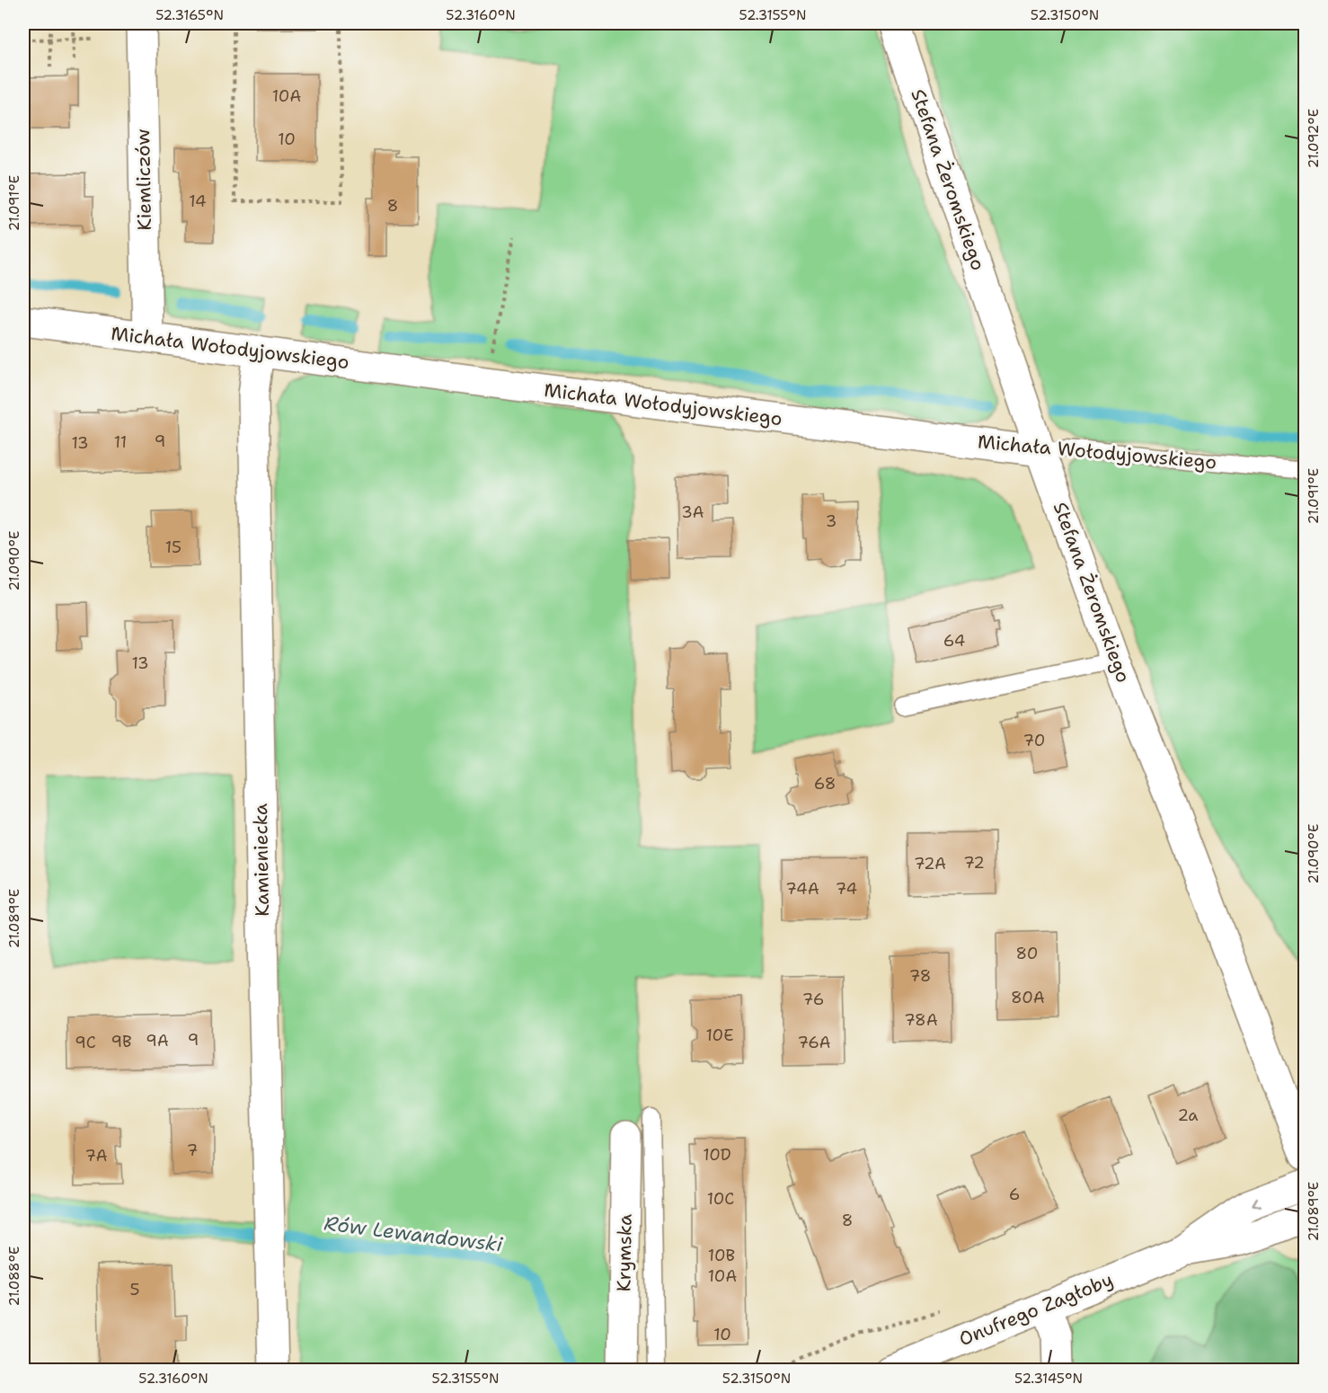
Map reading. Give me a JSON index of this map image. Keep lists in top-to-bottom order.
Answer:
{
  "streets": {
    "street": [
      "Kiemliczów",
      "Stefana Żeromskiego",
      "Michała Wołodyjowskiego",
      "Kamieniecka",
      "Krymska",
      "Onufrego Zagłoby"
    ]
  },
  "crossings": [
    ["Kiemliczów", "Michała Wołodyjowskiego"],
    ["Stefana Żeromskiego", "Michała Wołodyjowskiego"],
    ["Michała Wołodyjowskiego", "Kamieniecka"]
  ],
  "water": ["Rów Lewandowski"],
  "house_numbers": [
    "10A",
    "10",
    "14",
    "8",
    "9",
    "11",
    "13",
    "3A",
    "3",
    "15",
    "64",
    "13",
    "70",
    "68",
    "72",
    "72A",
    "74A",
    "74",
    "80",
    "78",
    "80A",
    "76",
    "78A",
    "10E",
    "9",
    "9A",
    "9B",
    "9C",
    "76A",
    "2a",
    "7",
    "10D",
    "7A",
    "6",
    "10C",
    "8",
    "10B",
    "10A",
    "5",
    "10"
  ],
  "coordinates": [
    "52.3165°N",
    "52.3160°N",
    "52.3155°N",
    "52.3150°N",
    "21.092°E",
    "21.091°E",
    "21.090°E",
    "21.089°E",
    "21.088°E",
    "52.3145°N"
  ]
}
